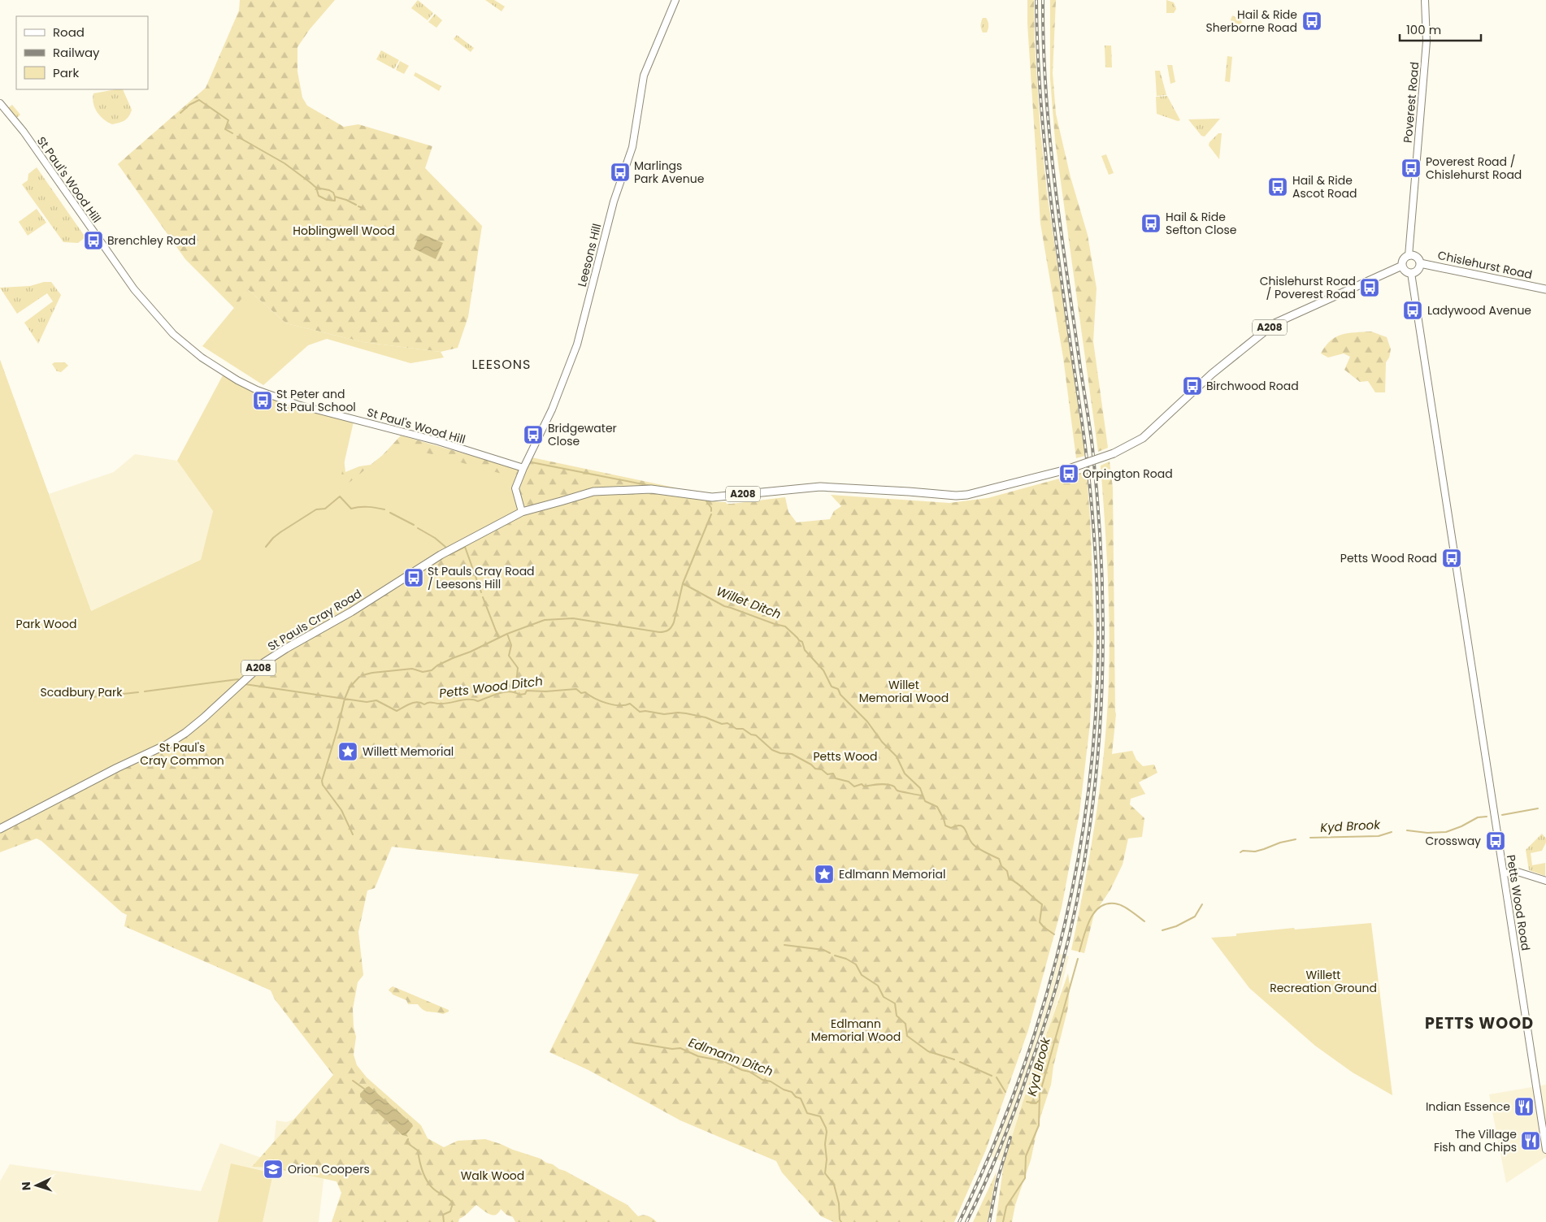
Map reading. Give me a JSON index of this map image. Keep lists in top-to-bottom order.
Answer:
{
  "streets": {
    "main road": ["Chislehurst Road", "A208", "St Pauls Cray Road"],
    "street": [
      "Poverest Road",
      "St Paul's Wood Hill",
      "Leesons Hill",
      "Petts Wood Road"
    ]
  },
  "crossings": [
    ["Poverest Road", "Chislehurst Road"],
    ["Poverest Road", "A208"],
    ["Poverest Road", "Petts Wood Road"],
    ["St Paul's Wood Hill", "Leesons Hill"],
    ["Leesons Hill", "A208"],
    ["Leesons Hill", "St Pauls Cray Road"],
    ["Chislehurst Road", "A208"],
    ["Chislehurst Road", "Petts Wood Road"],
    ["A208", "St Pauls Cray Road"],
    ["A208", "Petts Wood Road"]
  ],
  "districts": ["LEESONS", "PETTS WOOD"],
  "water": [
    "Willet Ditch",
    "Petts Wood Ditch",
    "Kyd Brook",
    "Edlmann Ditch"
  ],
  "parks": [
    "Hoblingwell Wood",
    "Park Wood",
    "Willet Memorial Wood",
    "Scadbury Park",
    "St Paul's Cray Common",
    "Petts Wood",
    "Willett Recreation Ground",
    "Edlmann Memorial Wood",
    "Walk Wood"
  ],
  "places": {
    "bus stop": [
      "Hail & Ride Sherborne Road",
      "Poverest Road / Chislehurst Road",
      "Marlings Park Avenue",
      "Hail & Ride Ascot Road",
      "Hail & Ride Sefton Close",
      "Brenchley Road",
      "Chislehurst Road / Poverest Road",
      "Ladywood Avenue",
      "Birchwood Road",
      "St Peter and St Paul School",
      "Bridgewater Close",
      "Orpington Road",
      "Petts Wood Road",
      "St Pauls Cray Road / Leesons Hill",
      "Crossway"
    ],
    "place": ["Willett Memorial", "Edlmann Memorial"],
    "restaurant": ["Indian Essence", "The Village Fish and Chips"],
    "school or university": ["Orion Coopers"]
  },
  "legend": ["Road", "Railway", "Park"],
  "scale_bar": "100 m",
  "north": "left"
}
